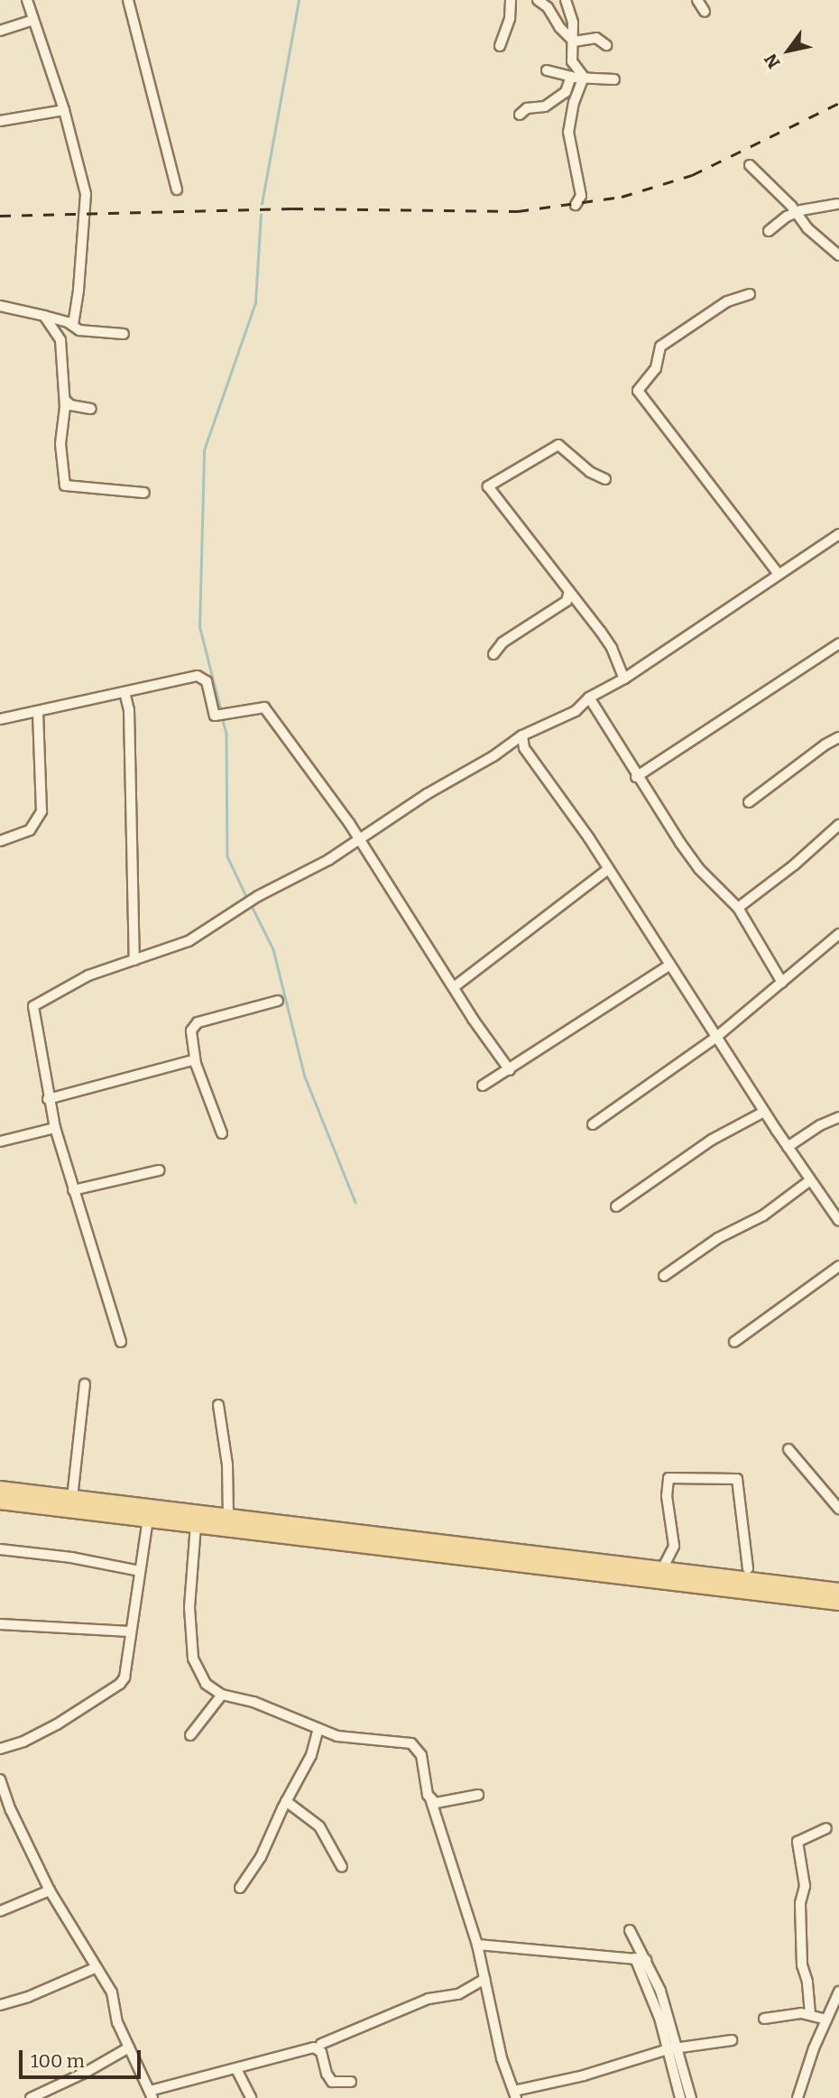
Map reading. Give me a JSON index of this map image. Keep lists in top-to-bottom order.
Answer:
{
  "scale_bar": "100 m",
  "north": "bottom left"
}
